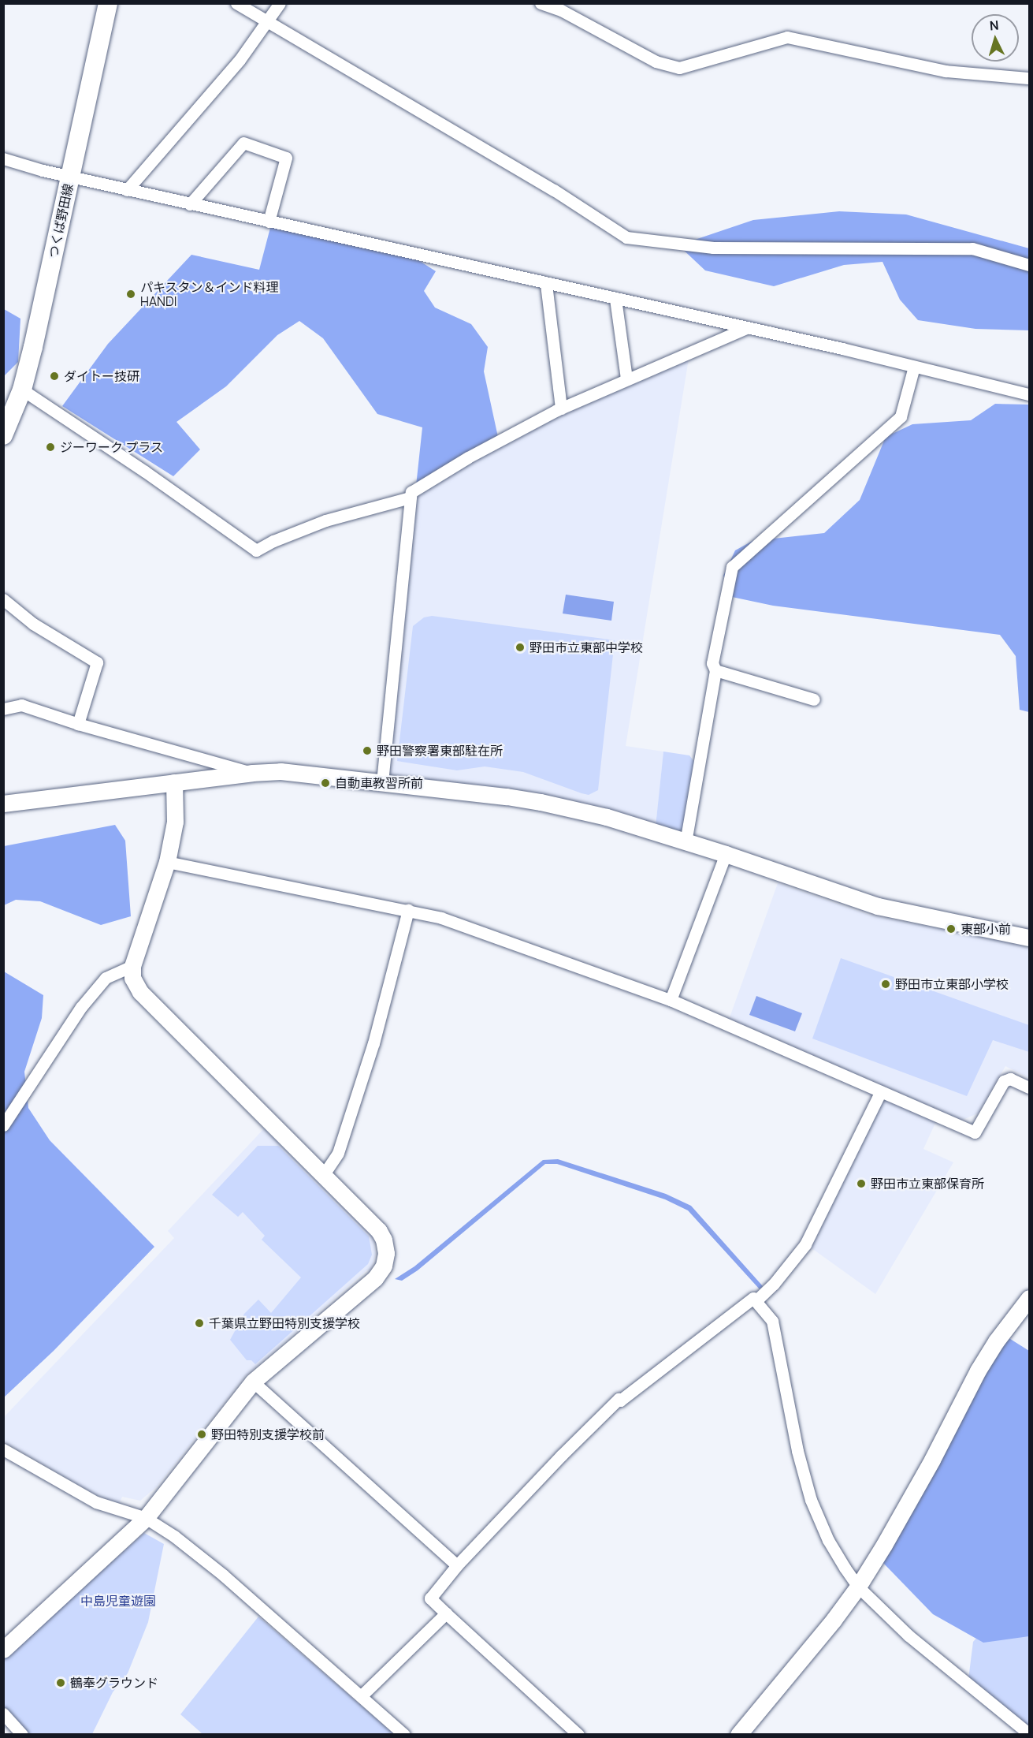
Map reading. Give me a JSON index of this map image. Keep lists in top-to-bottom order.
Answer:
{
  "streets": {
    "main road": ["つくば野田線"]
  },
  "parks": ["中島児童遊園"],
  "places": [
    "パキスタン＆インド料理 HANDI",
    "ダイトー技研",
    "ジーワーク プラス",
    "野田市立東部中学校",
    "野田警察署東部駐在所",
    "自動車教習所前",
    "東部小前",
    "野田市立東部小学校",
    "野田市立東部保育所",
    "千葉県立野田特別支援学校",
    "野田特別支援学校前",
    "鶴奉グラウンド"
  ],
  "north": "top"
}
